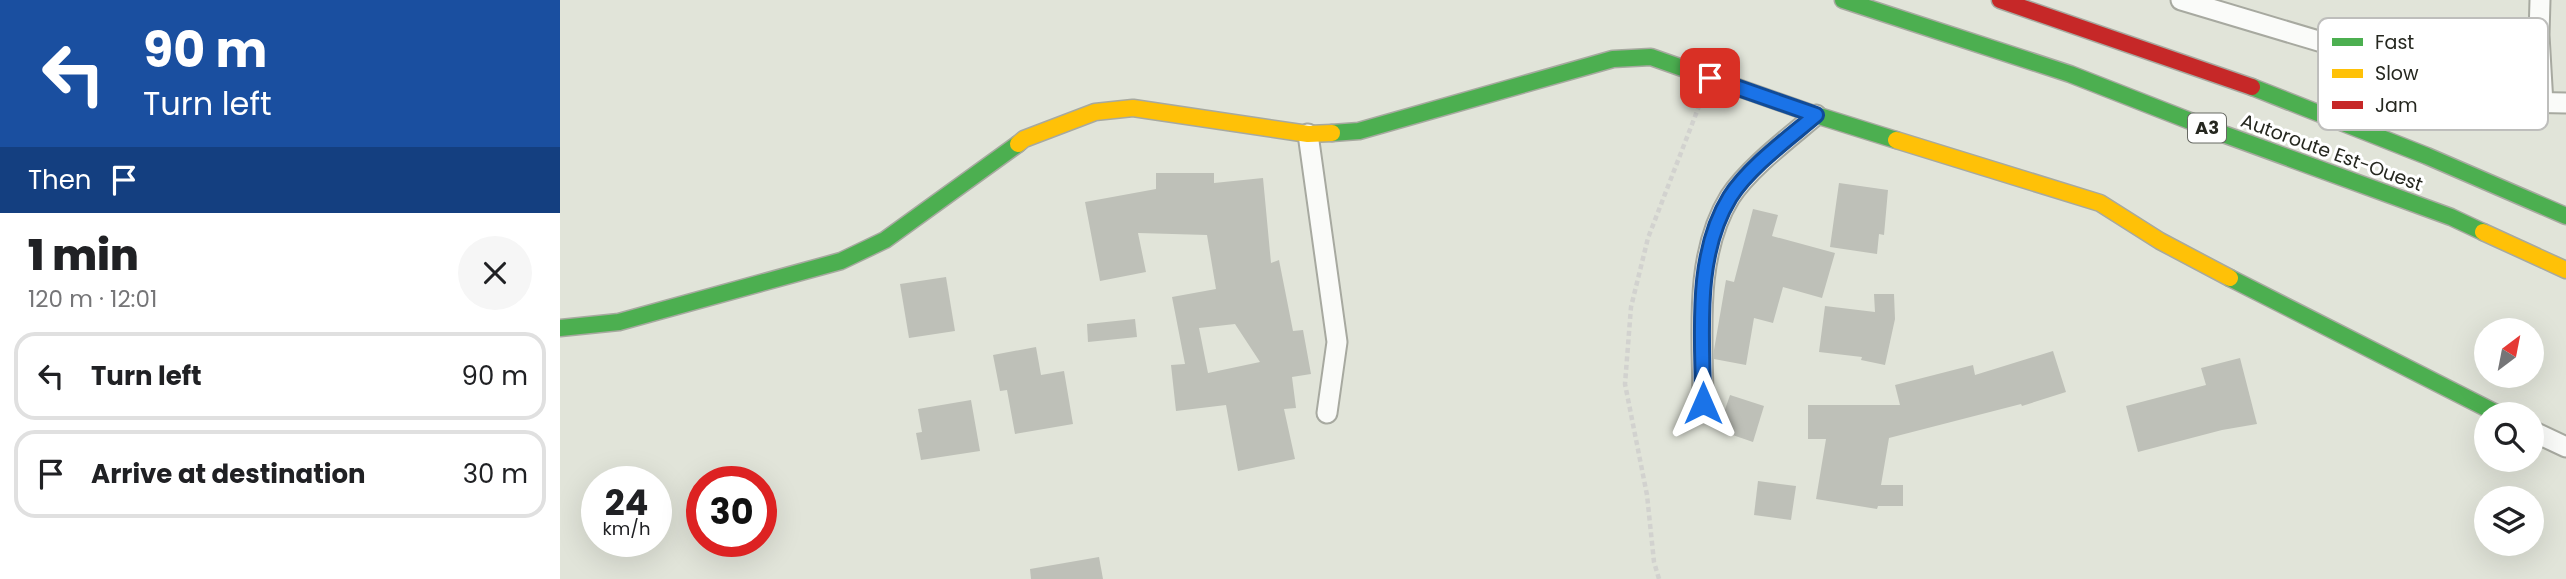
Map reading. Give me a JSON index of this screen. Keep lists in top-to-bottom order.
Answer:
{
  "streets": {
    "main road": ["A3", "Autoroute Est-Ouest"]
  },
  "legend": ["Fast", "Slow", "Jam"],
  "north": "top right",
  "page": {
    "turn": ["90 m", "Turn left"],
    "then": "Then",
    "heading": ["1 min", "120 m · 12:01"],
    "list": [
      {
        "name": "Turn left",
        "value": "90 m"
      },
      {
        "name": "Arrive at destination",
        "value": "30 m"
      }
    ],
    "speed": "24 km/h",
    "limit": "30"
  }
}
